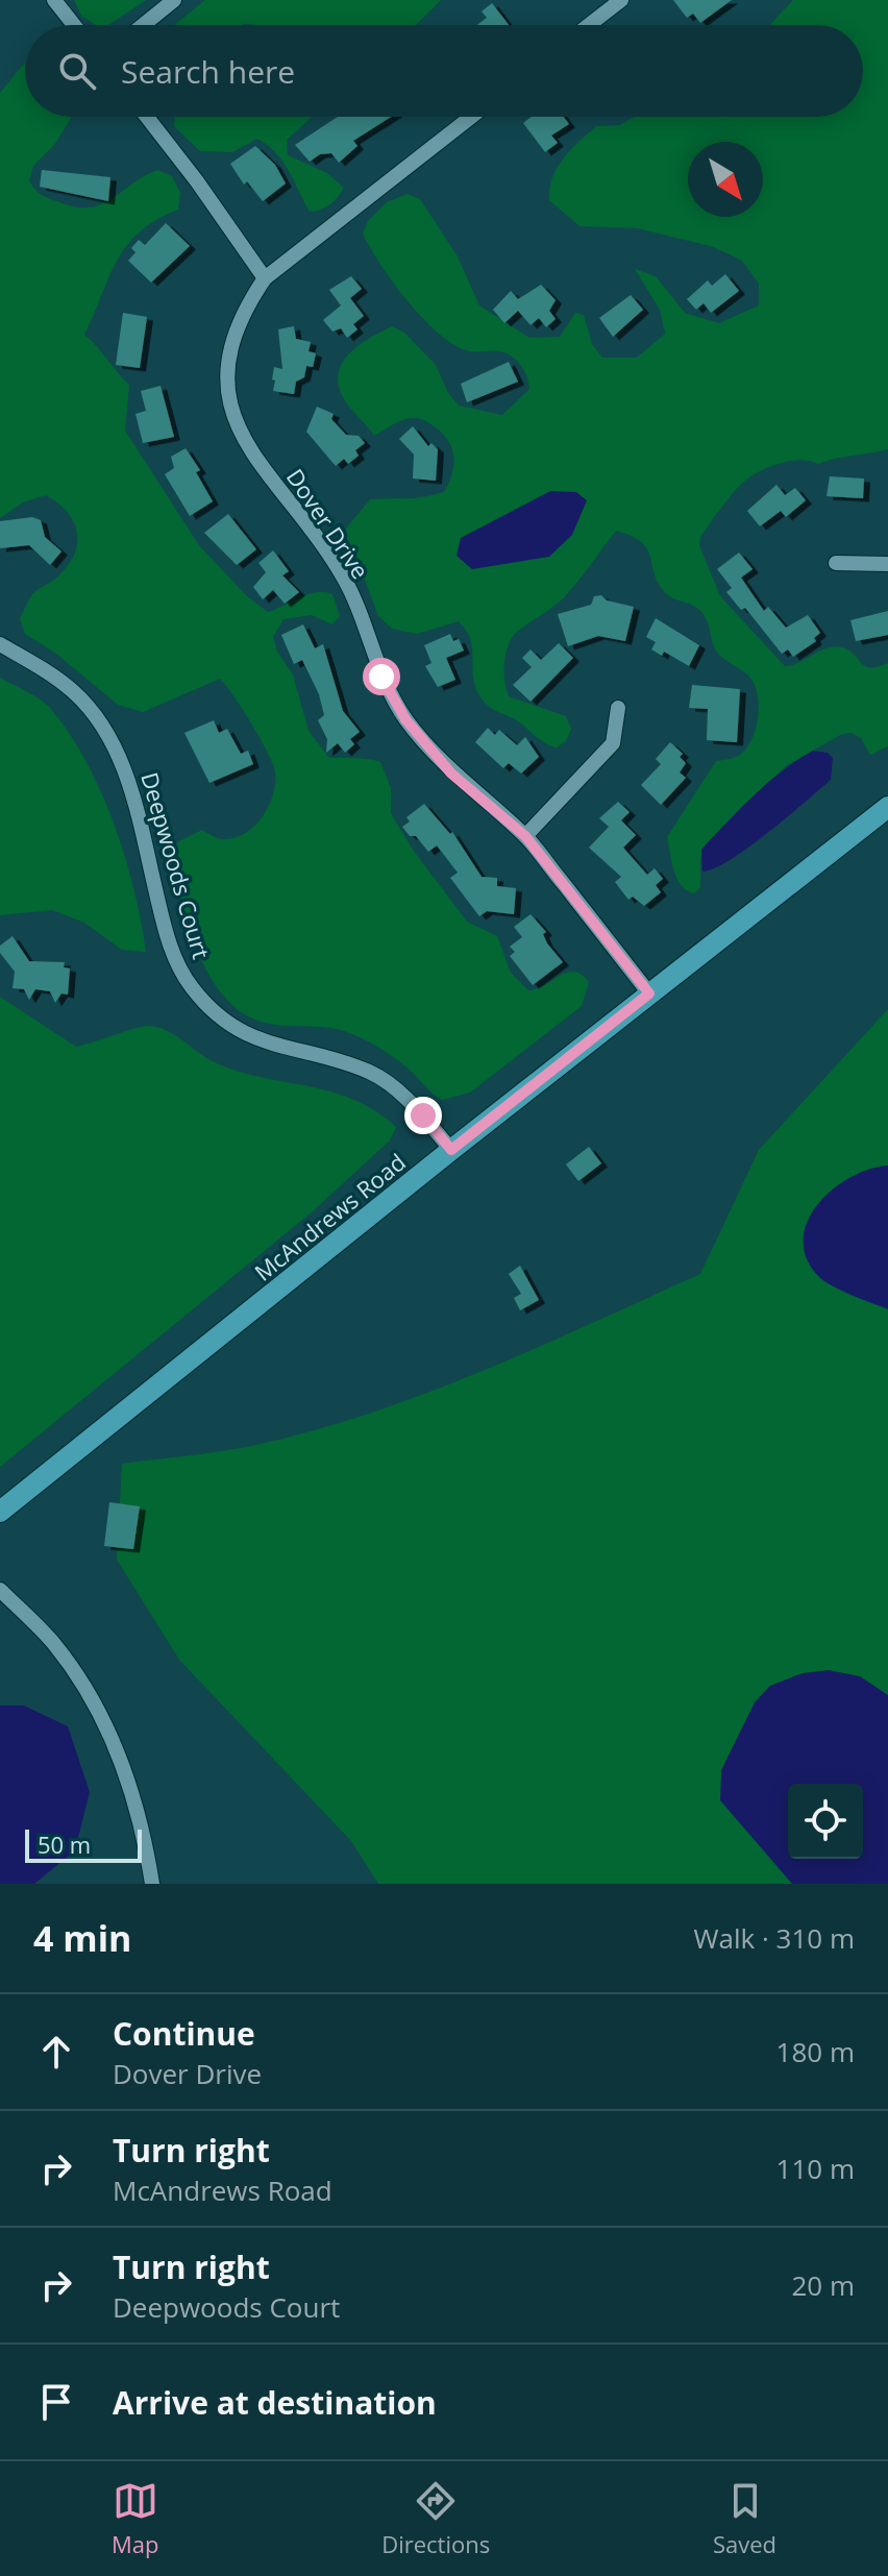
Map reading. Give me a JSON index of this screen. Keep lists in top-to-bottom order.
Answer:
{
  "streets": {
    "main road": ["McAndrews Road"],
    "street": ["Dover Drive", "Deepwoods Court"]
  },
  "crossings": [
    ["Dover Drive", "McAndrews Road"],
    ["Deepwoods Court", "McAndrews Road"]
  ],
  "scale_bar": "50 m",
  "north": "bottom right",
  "page": {
    "search": "Search here",
    "scale": "50 m",
    "heading": ["4 min", "Walk · 310 m"],
    "list": [
      ["Continue", "Dover Drive", "180 m"],
      ["Turn right", "McAndrews Road", "110 m"],
      ["Turn right", "Deepwoods Court", "20 m"],
      "Arrive at destination"
    ],
    "nav": ["Map", "Directions", "Saved"]
  }
}
